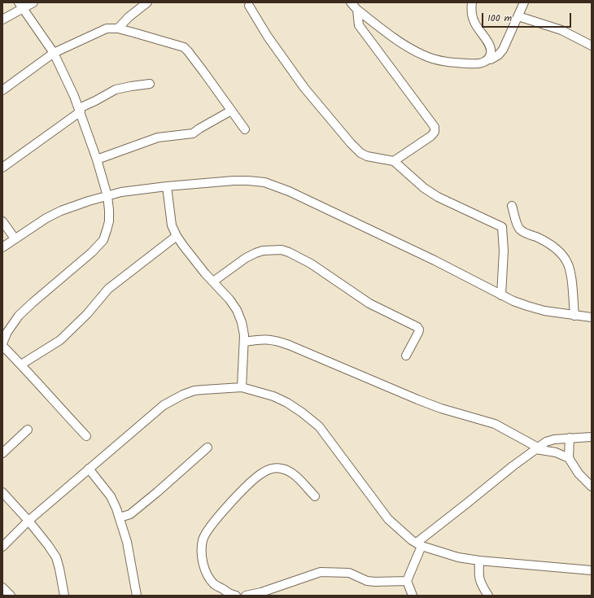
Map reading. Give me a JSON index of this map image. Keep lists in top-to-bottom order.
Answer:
{
  "scale_bar": "100 m"
}
